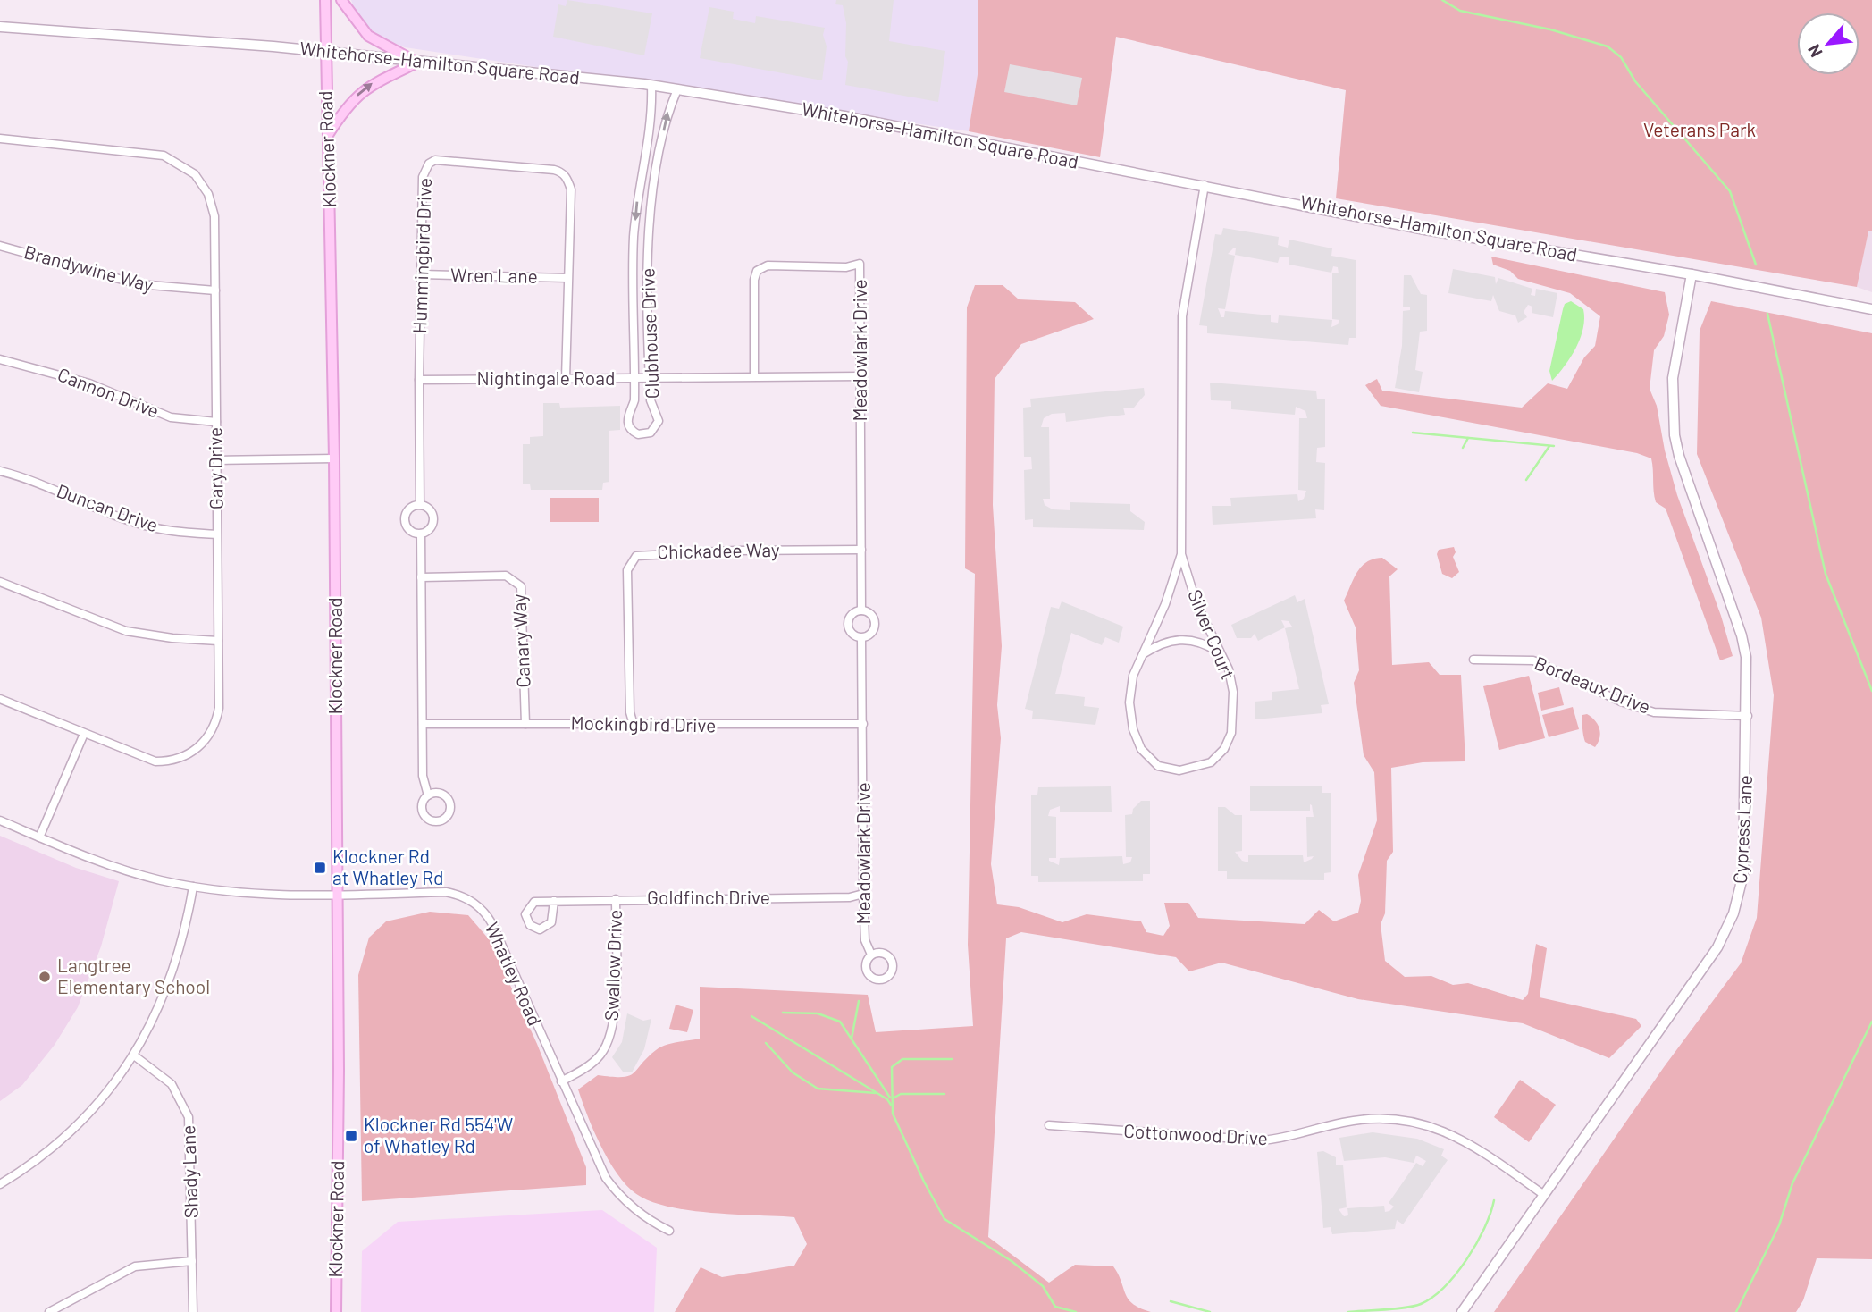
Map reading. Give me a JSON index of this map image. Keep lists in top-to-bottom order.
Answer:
{
  "streets": {
    "main road": ["Klockner Road"],
    "street": [
      "Whitehorse-Hamilton Square Road",
      "Hummingbird Drive",
      "Brandywine Way",
      "Wren Lane",
      "Clubhouse Drive",
      "Meadowlark Drive",
      "Nightingale Road",
      "Cannon Drive",
      "Gary Drive",
      "Duncan Drive",
      "Chickadee Way",
      "Silver Court",
      "Canary Way",
      "Bordeaux Drive",
      "Mockingbird Drive",
      "Cypress Lane",
      "Goldfinch Drive",
      "Swallow Drive",
      "Whatley Road",
      "Cottonwood Drive",
      "Shady Lane"
    ]
  },
  "crossings": [
    ["Whitehorse-Hamilton Square Road", "Klockner Road"],
    ["Whitehorse-Hamilton Square Road", "Clubhouse Drive"],
    ["Whitehorse-Hamilton Square Road", "Silver Court"],
    ["Whitehorse-Hamilton Square Road", "Cypress Lane"],
    ["Klockner Road", "Whatley Road"],
    ["Hummingbird Drive", "Wren Lane"],
    ["Hummingbird Drive", "Nightingale Road"],
    ["Hummingbird Drive", "Canary Way"],
    ["Hummingbird Drive", "Mockingbird Drive"],
    ["Brandywine Way", "Gary Drive"],
    ["Clubhouse Drive", "Nightingale Road"],
    ["Meadowlark Drive", "Nightingale Road"],
    ["Meadowlark Drive", "Chickadee Way"],
    ["Meadowlark Drive", "Mockingbird Drive"],
    ["Meadowlark Drive", "Goldfinch Drive"],
    ["Cannon Drive", "Gary Drive"],
    ["Gary Drive", "Duncan Drive"],
    ["Chickadee Way", "Mockingbird Drive"],
    ["Canary Way", "Mockingbird Drive"],
    ["Bordeaux Drive", "Cypress Lane"],
    ["Cypress Lane", "Cottonwood Drive"],
    ["Goldfinch Drive", "Swallow Drive"],
    ["Swallow Drive", "Whatley Road"]
  ],
  "parks": ["Veterans Park"],
  "places": {
    "transit": ["Klockner Rd at Whatley Rd", "Klockner Rd 554'W of Whatley Rd"],
    "other": ["Langtree Elementary School"]
  },
  "north": "bottom left"
}
